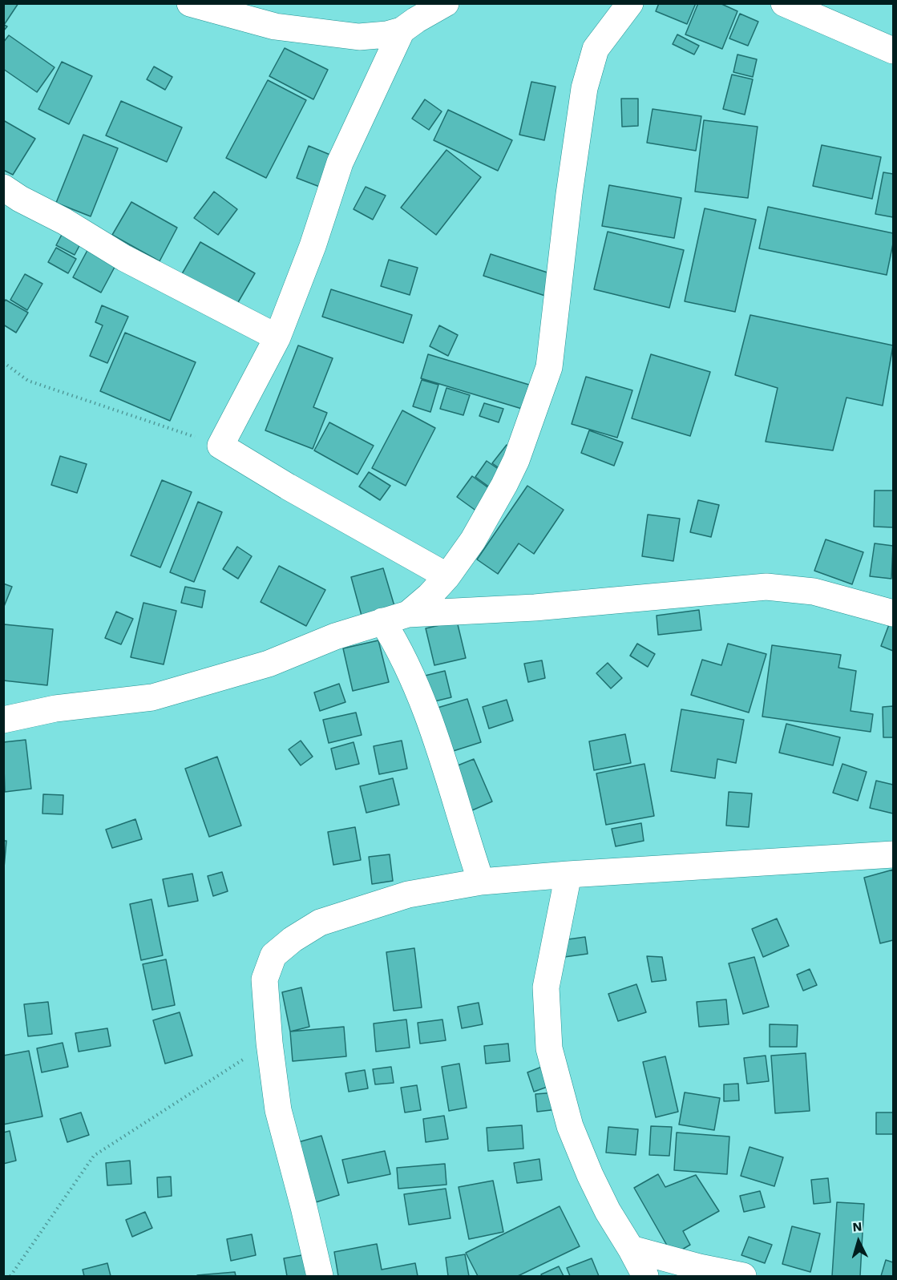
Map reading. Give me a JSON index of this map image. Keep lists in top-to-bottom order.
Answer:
{
  "north": "top"
}
